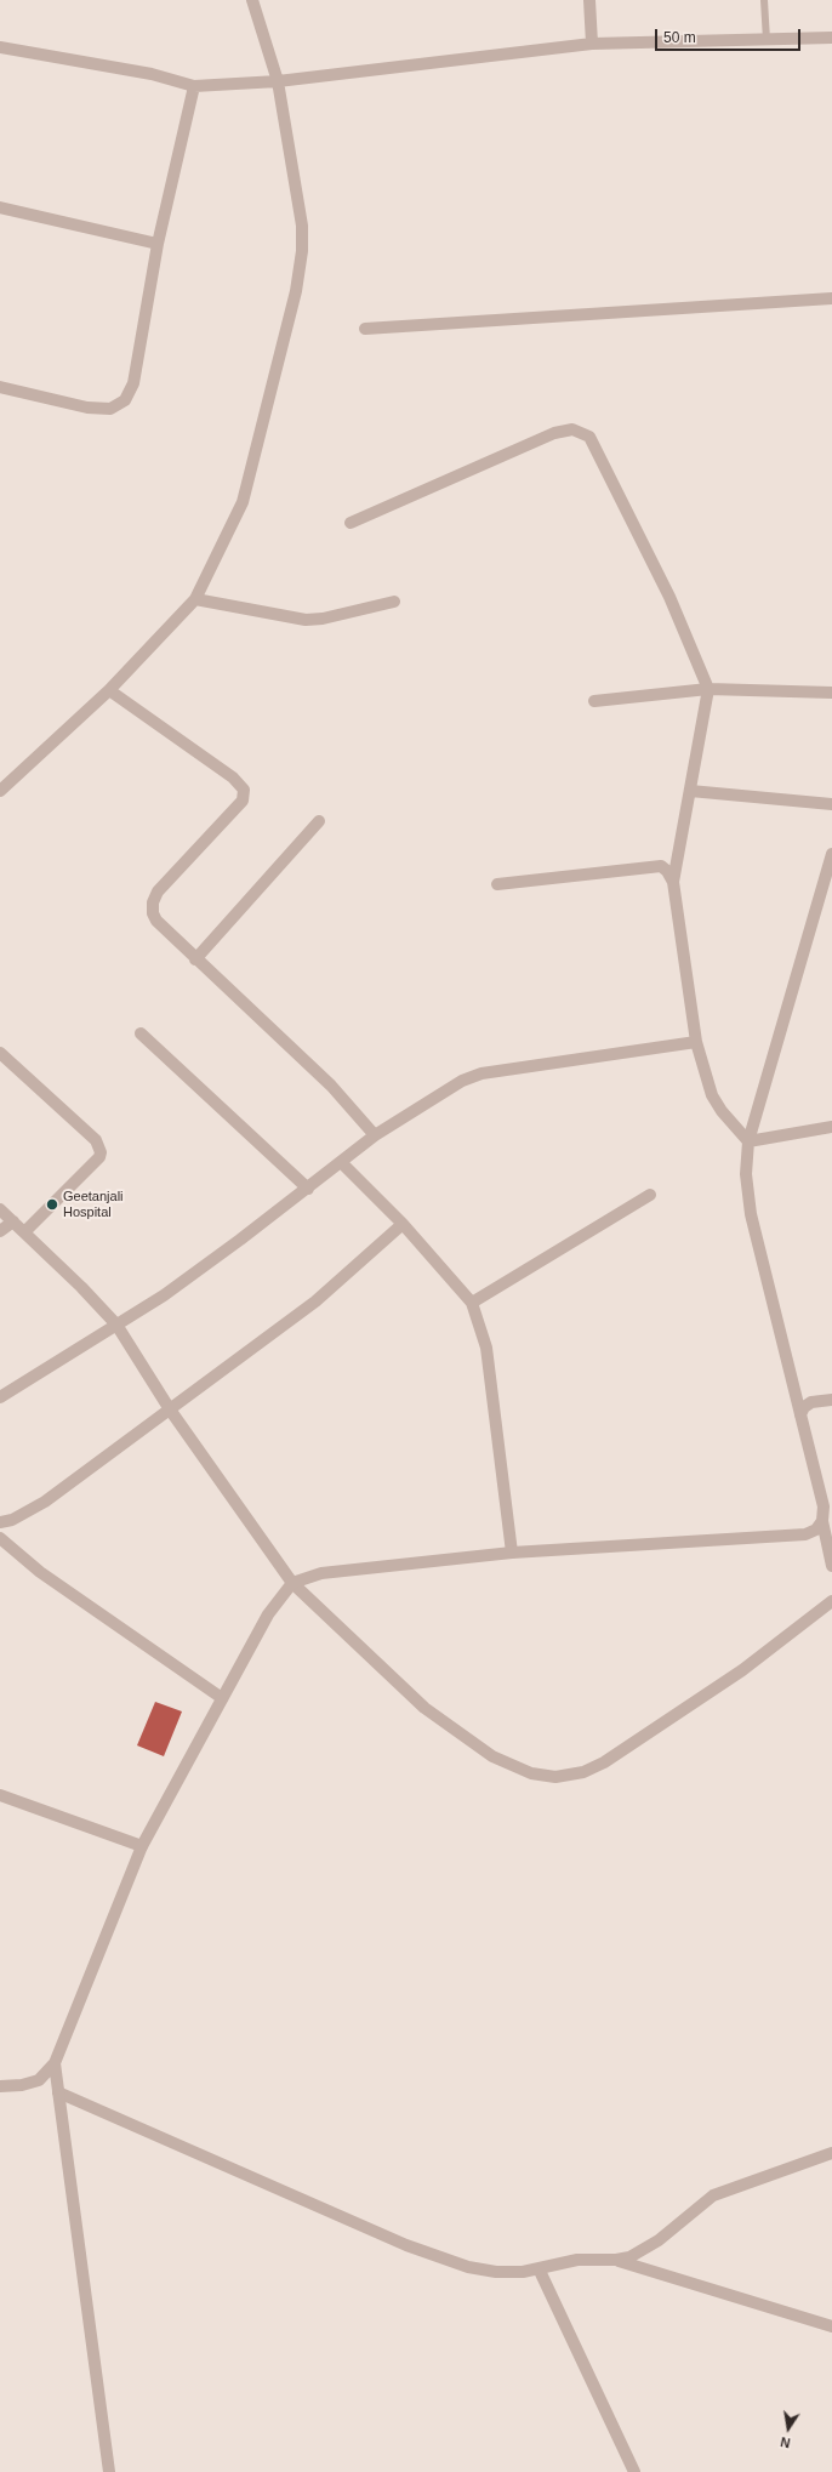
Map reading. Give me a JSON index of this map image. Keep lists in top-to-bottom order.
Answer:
{
  "places": ["Geetanjali Hospital"],
  "scale_bar": "50 m",
  "north": "bottom"
}
